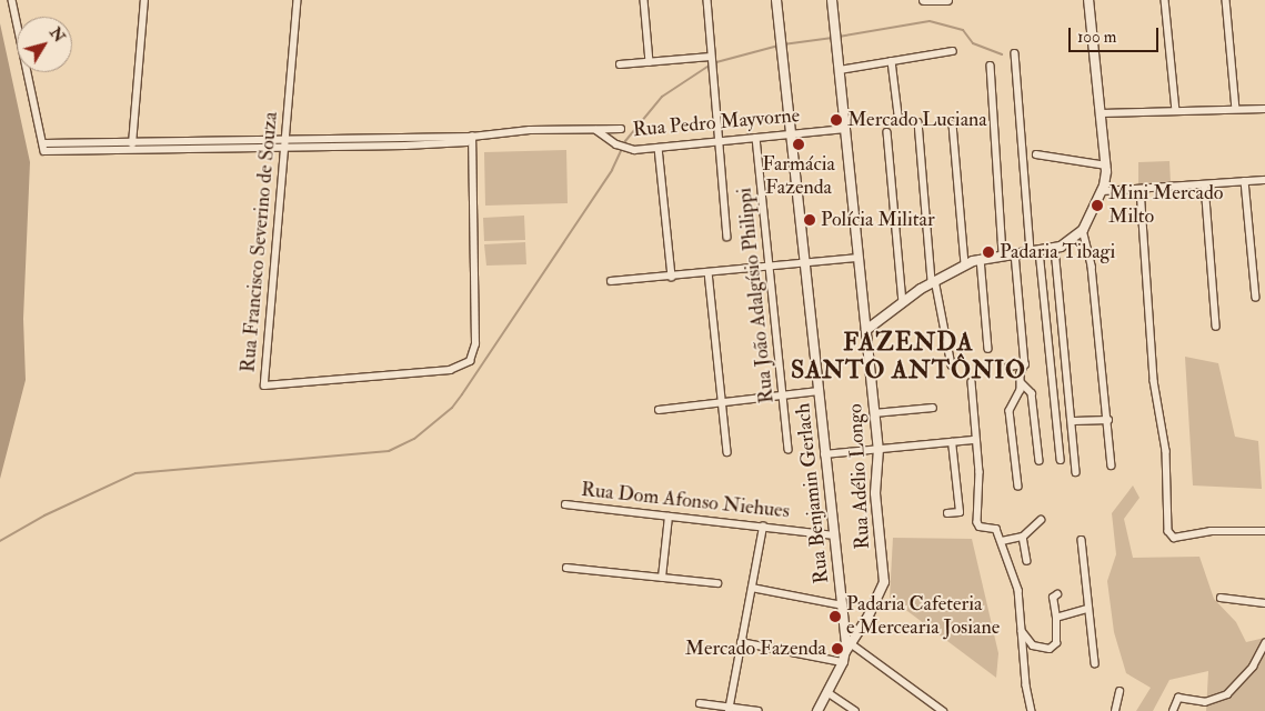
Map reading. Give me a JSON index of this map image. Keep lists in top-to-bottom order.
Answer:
{
  "streets": {
    "street": [
      "Rua Pedro Mayvorne",
      "Rua Francisco Severino de Souza",
      "Rua João Adalgísio Philippi",
      "Rua Adélio Longo",
      "Rua Benjamin Gerlach",
      "Rua Dom Afonso Niehues"
    ]
  },
  "crossings": [
    ["Rua Pedro Mayvorne", "Rua João Adalgísio Philippi"],
    ["Rua Pedro Mayvorne", "Rua Adélio Longo"],
    ["Rua Pedro Mayvorne", "Rua Benjamin Gerlach"],
    ["Rua Adélio Longo", "Rua Benjamin Gerlach"],
    ["Rua Benjamin Gerlach", "Rua Dom Afonso Niehues"]
  ],
  "districts": ["FAZENDA SANTO ANTÔNIO"],
  "places": [
    "Mercado Luciana",
    "Farmácia Fazenda",
    "Mini Mercado Milto",
    "Polícia Militar",
    "Padaria Tibagi",
    "Padaria Cafeteria e Mercearia Josiane",
    "Mercado Fazenda"
  ],
  "scale_bar": "100 m",
  "north": "top right"
}
